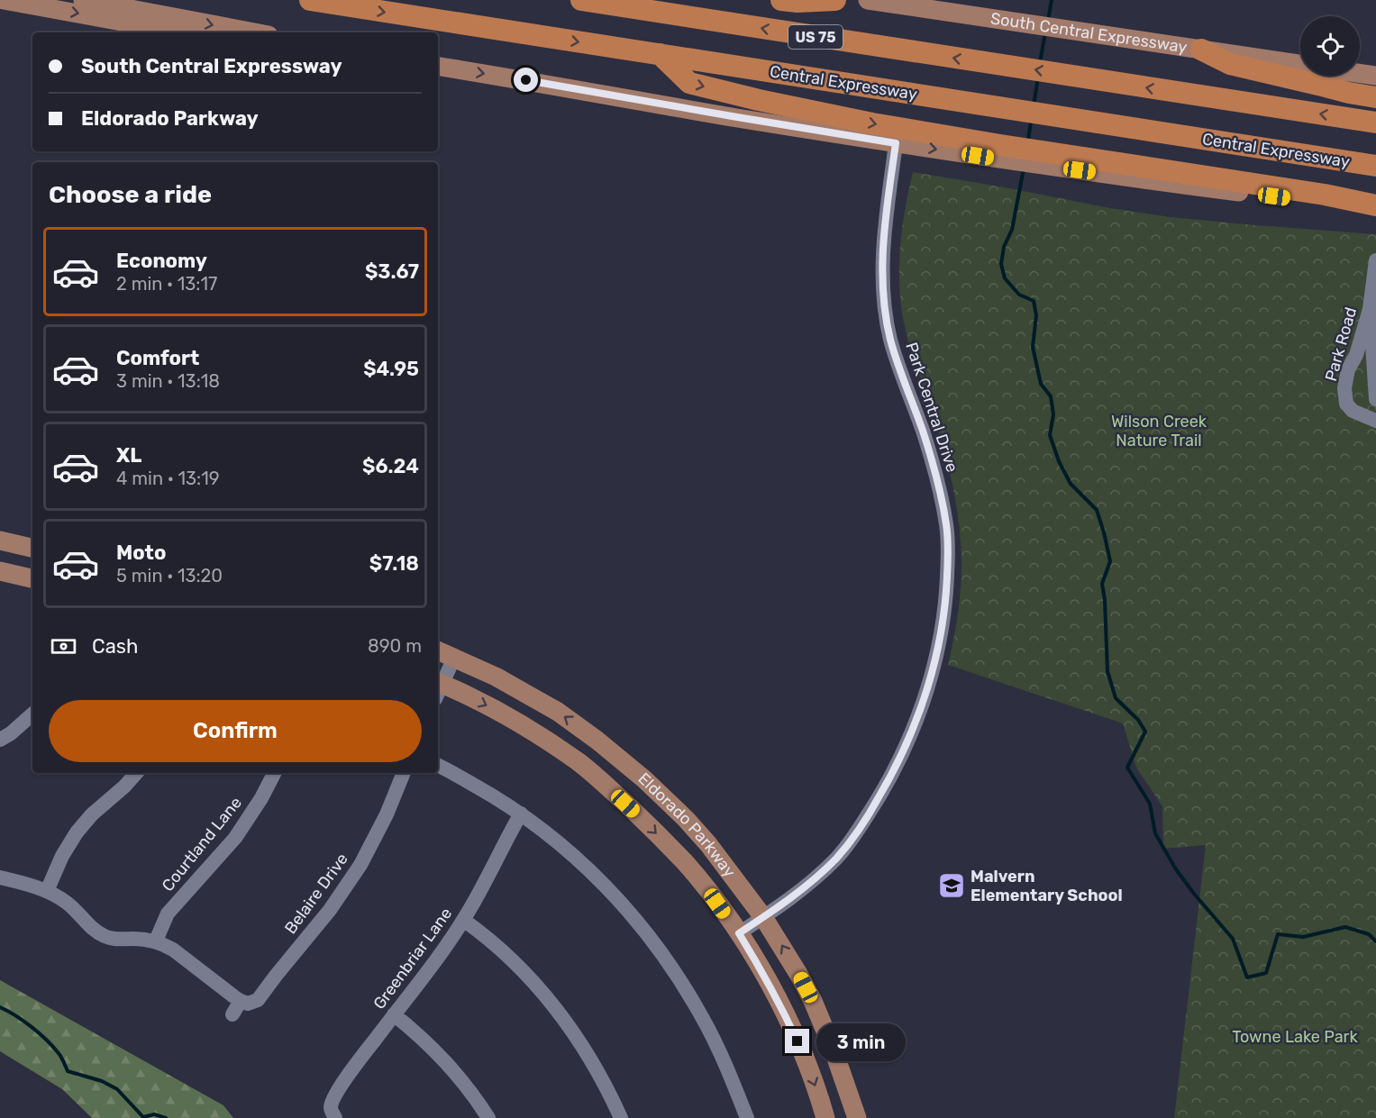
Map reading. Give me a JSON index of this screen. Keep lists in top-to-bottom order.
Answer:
{
  "streets": {
    "highway": ["US 75", "Central Expressway"],
    "main road": ["South Central Expressway", "Eldorado Parkway"],
    "street": [
      "Park Road",
      "Park Central Drive",
      "Courtland Lane",
      "Belaire Drive",
      "Greenbriar Lane"
    ]
  },
  "crossings": [
    ["Park Central Drive", "Eldorado Parkway"],
    ["Courtland Lane", "Belaire Drive"]
  ],
  "parks": ["Wilson Creek Nature Trail", "Towne Lake Park"],
  "places": {
    "school or university": ["Malvern Elementary School"]
  },
  "page": {
    "banner": ["South Central Expressway", "Eldorado Parkway"],
    "heading": "Choose a ride",
    "list": [
      {
        "name": "Economy",
        "note": "2 min · 13:17",
        "value": "$3.67"
      },
      {
        "name": "Comfort",
        "note": "3 min · 13:18",
        "value": "$4.95"
      },
      {
        "name": "XL",
        "note": "4 min · 13:19",
        "value": "$6.24"
      },
      {
        "name": "Moto",
        "note": "5 min · 13:20",
        "value": "$7.18"
      }
    ],
    "pay": ["Cash", "890 m"],
    "buttons": "Confirm",
    "bubble": "3 min"
  }
}
